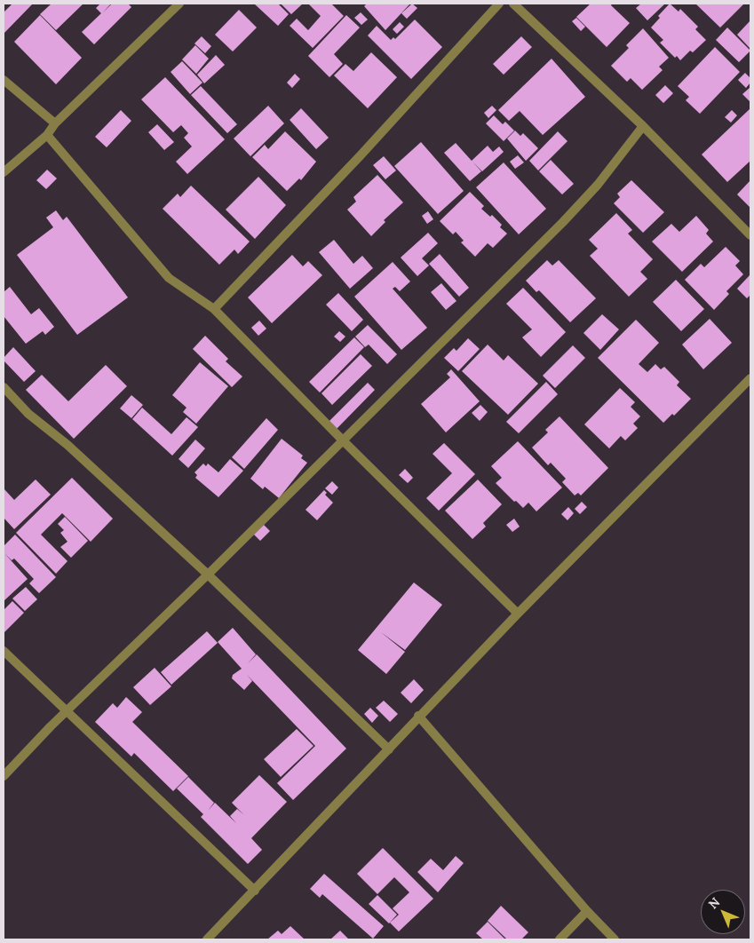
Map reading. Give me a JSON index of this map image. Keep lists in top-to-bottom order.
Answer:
{
  "north": "top left"
}
